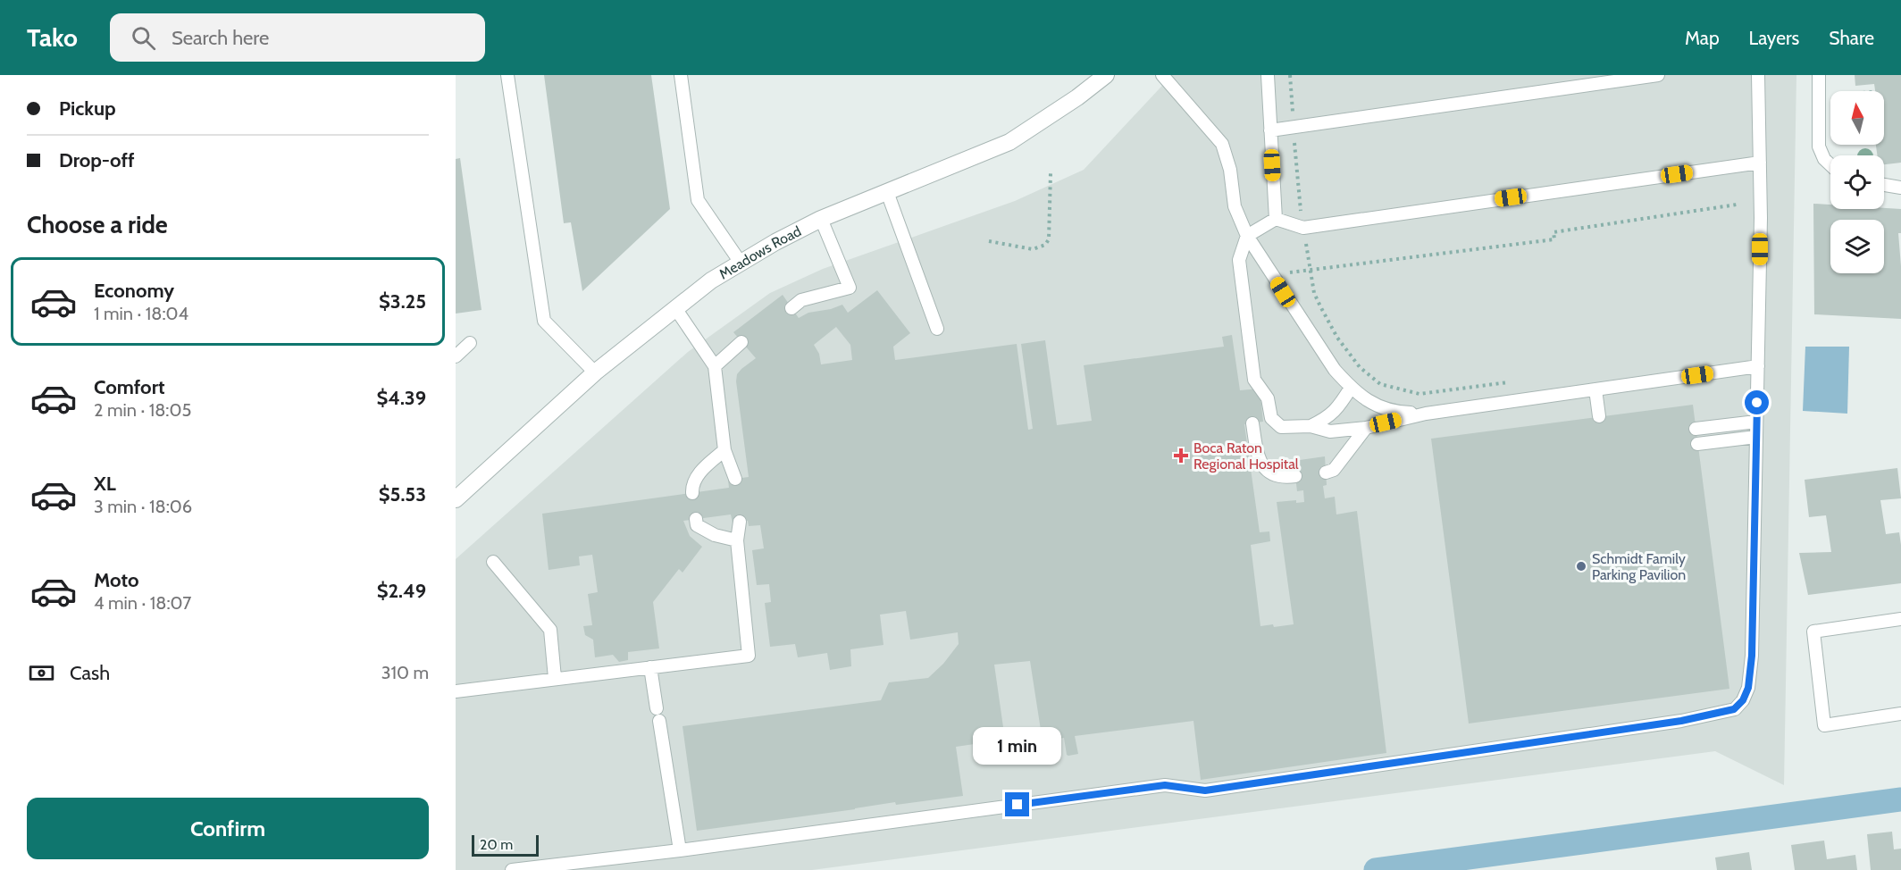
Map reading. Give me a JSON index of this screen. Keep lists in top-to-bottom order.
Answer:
{
  "streets": {
    "street": ["Meadows Road"]
  },
  "places": {
    "health": ["Boca Raton Regional Hospital"],
    "other": ["Schmidt Family Parking Pavilion"]
  },
  "scale_bar": "20 m",
  "north": "top",
  "page": {
    "header": "Tako",
    "search": "Search here",
    "nav": ["Map", "Layers", "Share"],
    "banner": ["Pickup", "Drop-off"],
    "heading": "Choose a ride",
    "list": [
      {
        "name": "Economy",
        "note": "1 min · 18:04",
        "value": "$3.25"
      },
      {
        "name": "Comfort",
        "note": "2 min · 18:05",
        "value": "$4.39"
      },
      {
        "name": "XL",
        "note": "3 min · 18:06",
        "value": "$5.53"
      },
      {
        "name": "Moto",
        "note": "4 min · 18:07",
        "value": "$2.49"
      }
    ],
    "pay": ["Cash", "310 m"],
    "bubble": "1 min",
    "buttons": "Confirm",
    "scale": "20 m"
  }
}
